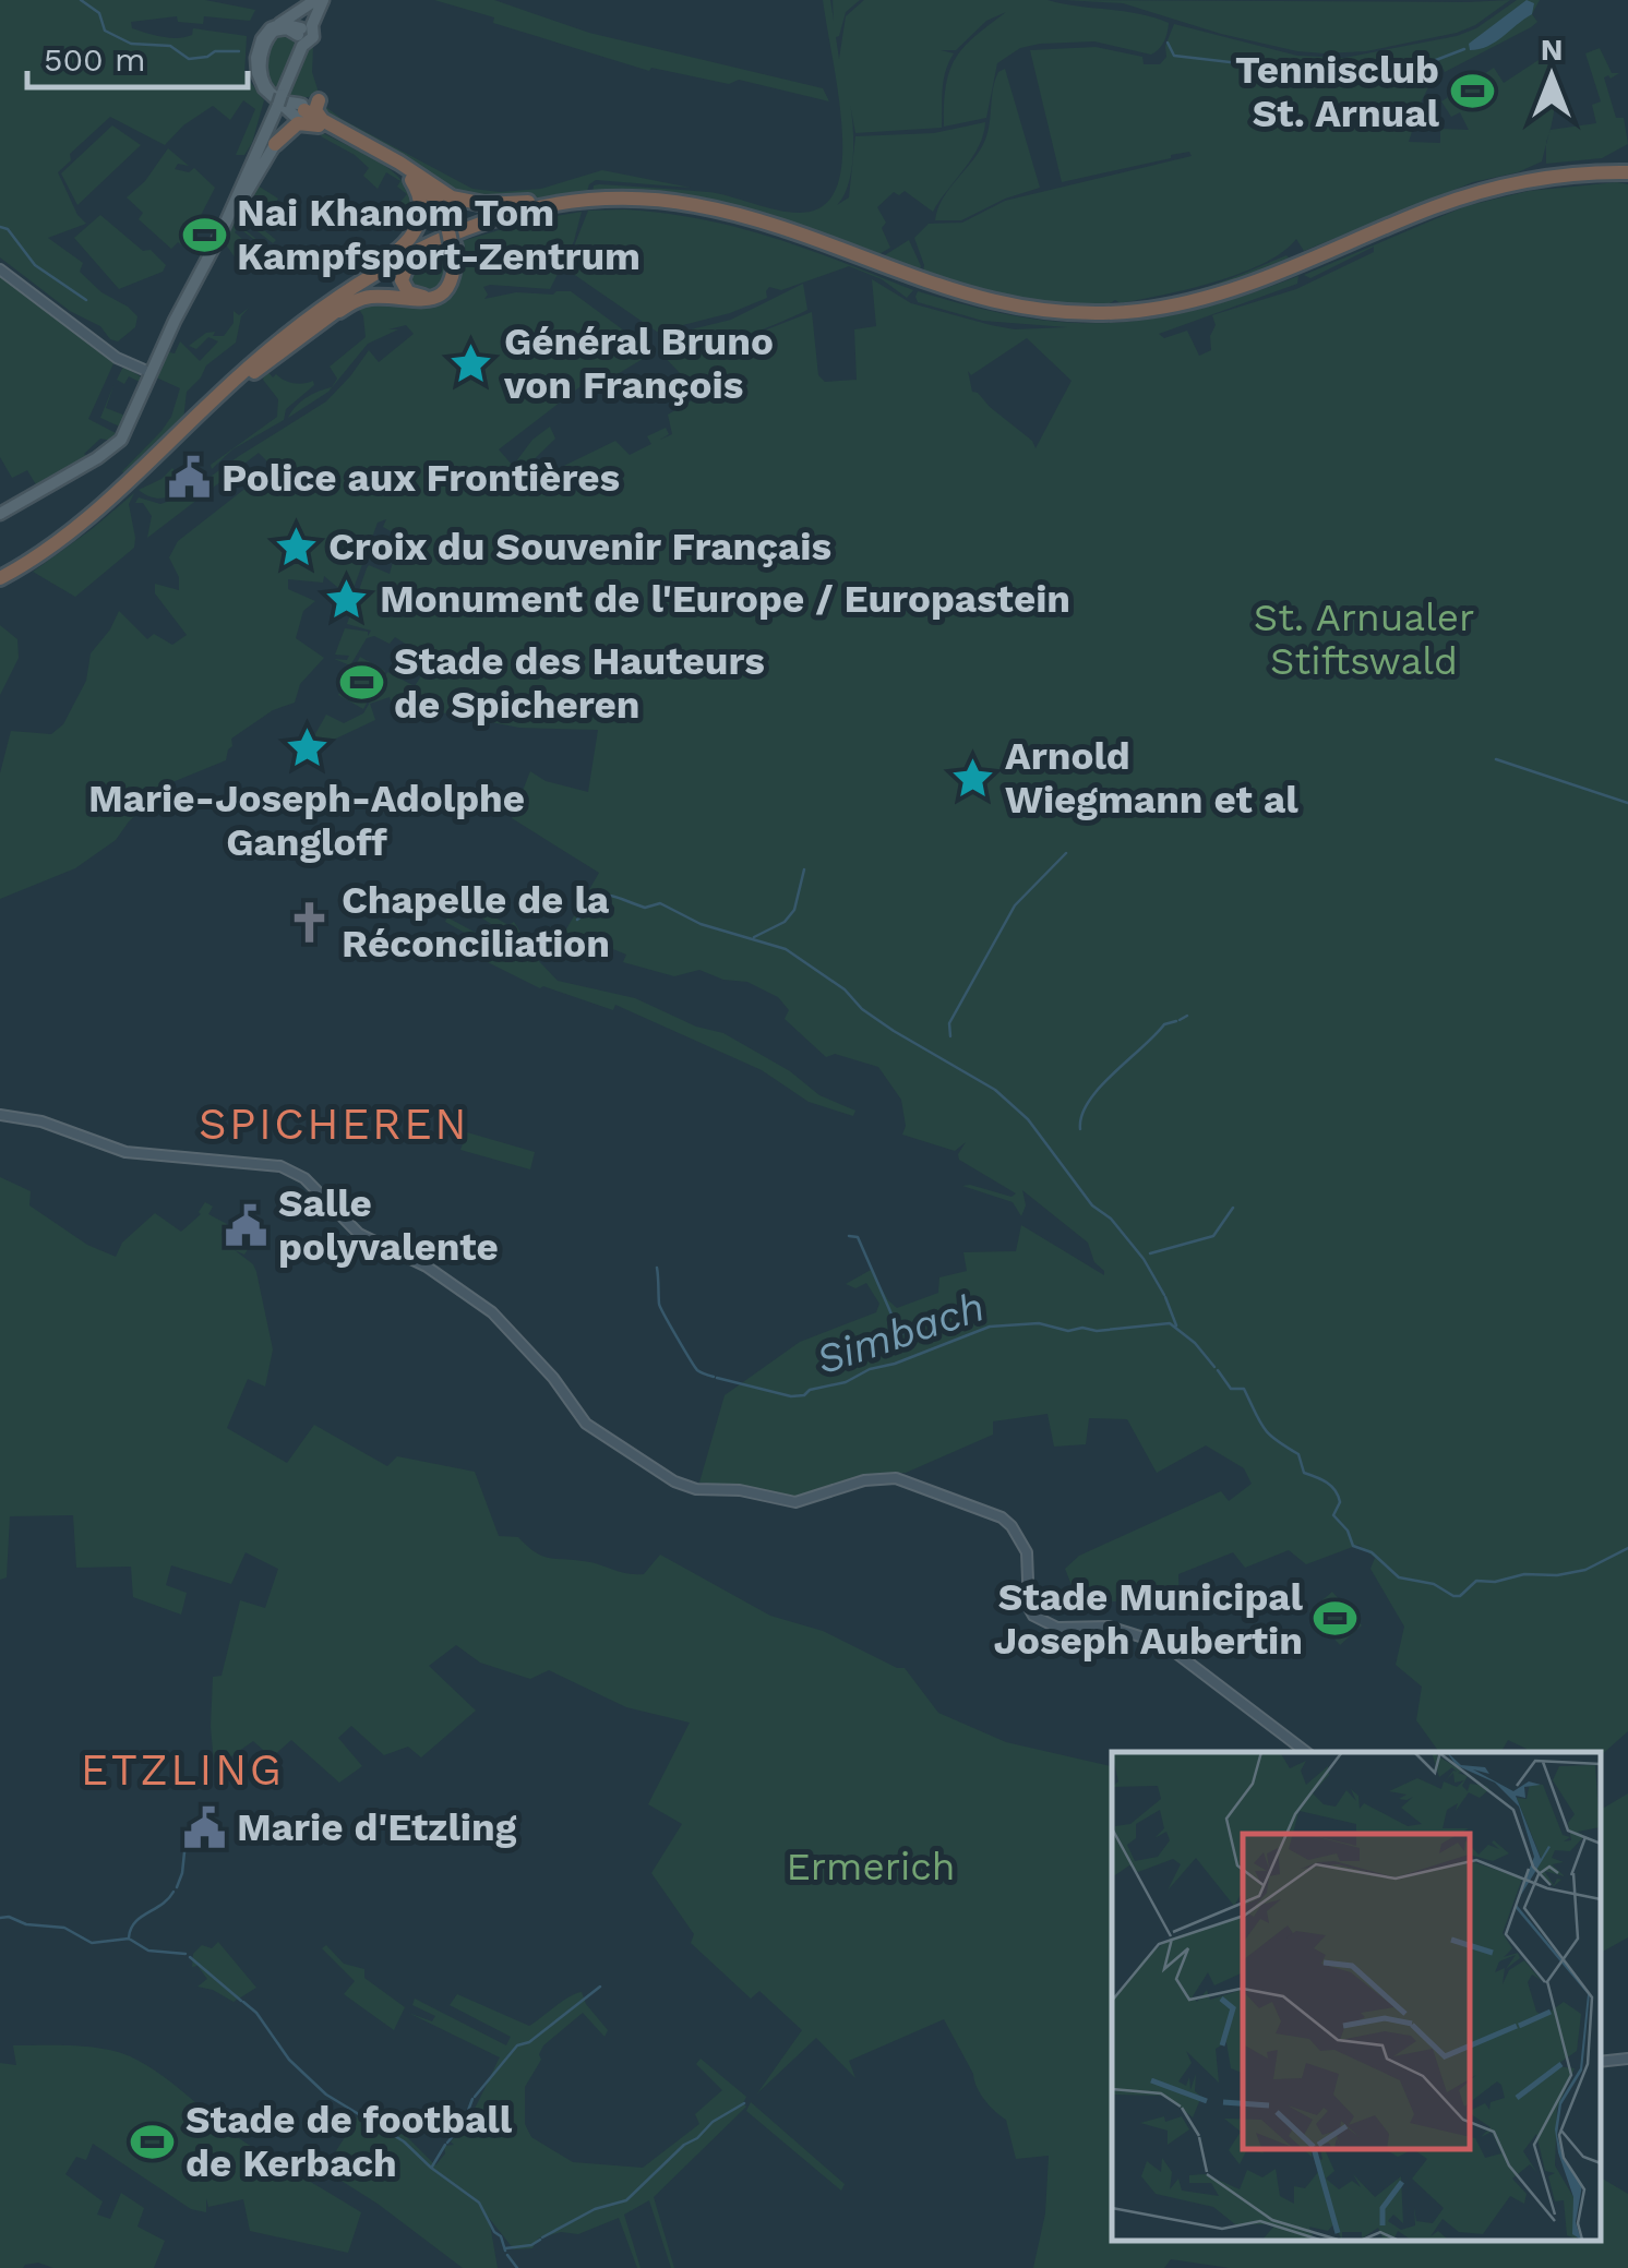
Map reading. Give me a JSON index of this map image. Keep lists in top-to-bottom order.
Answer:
{
  "districts": ["SPICHEREN", "ETZLING"],
  "water": ["Simbach"],
  "parks": ["St. Arnualer Stiftswald", "Ermerich"],
  "places": {
    "sports": [
      "Tennisclub St. Arnual",
      "Nai Khanom Tom Kampfsport-Zentrum",
      "Stade des Hauteurs de Spicheren",
      "Stade Municipal Joseph Aubertin",
      "Stade de football de Kerbach"
    ],
    "place": [
      "Général Bruno von François",
      "Croix du Souvenir Français",
      "Monument de l'Europe / Europastein",
      "Marie-Joseph-Adolphe Gangloff",
      "Arnold Wiegmann et al"
    ],
    "public building": ["Police aux Frontières", "Salle polyvalente", "Marie d'Etzling"],
    "church": ["Chapelle de la Réconciliation"]
  },
  "scale_bar": "500 m",
  "north": "top"
}
